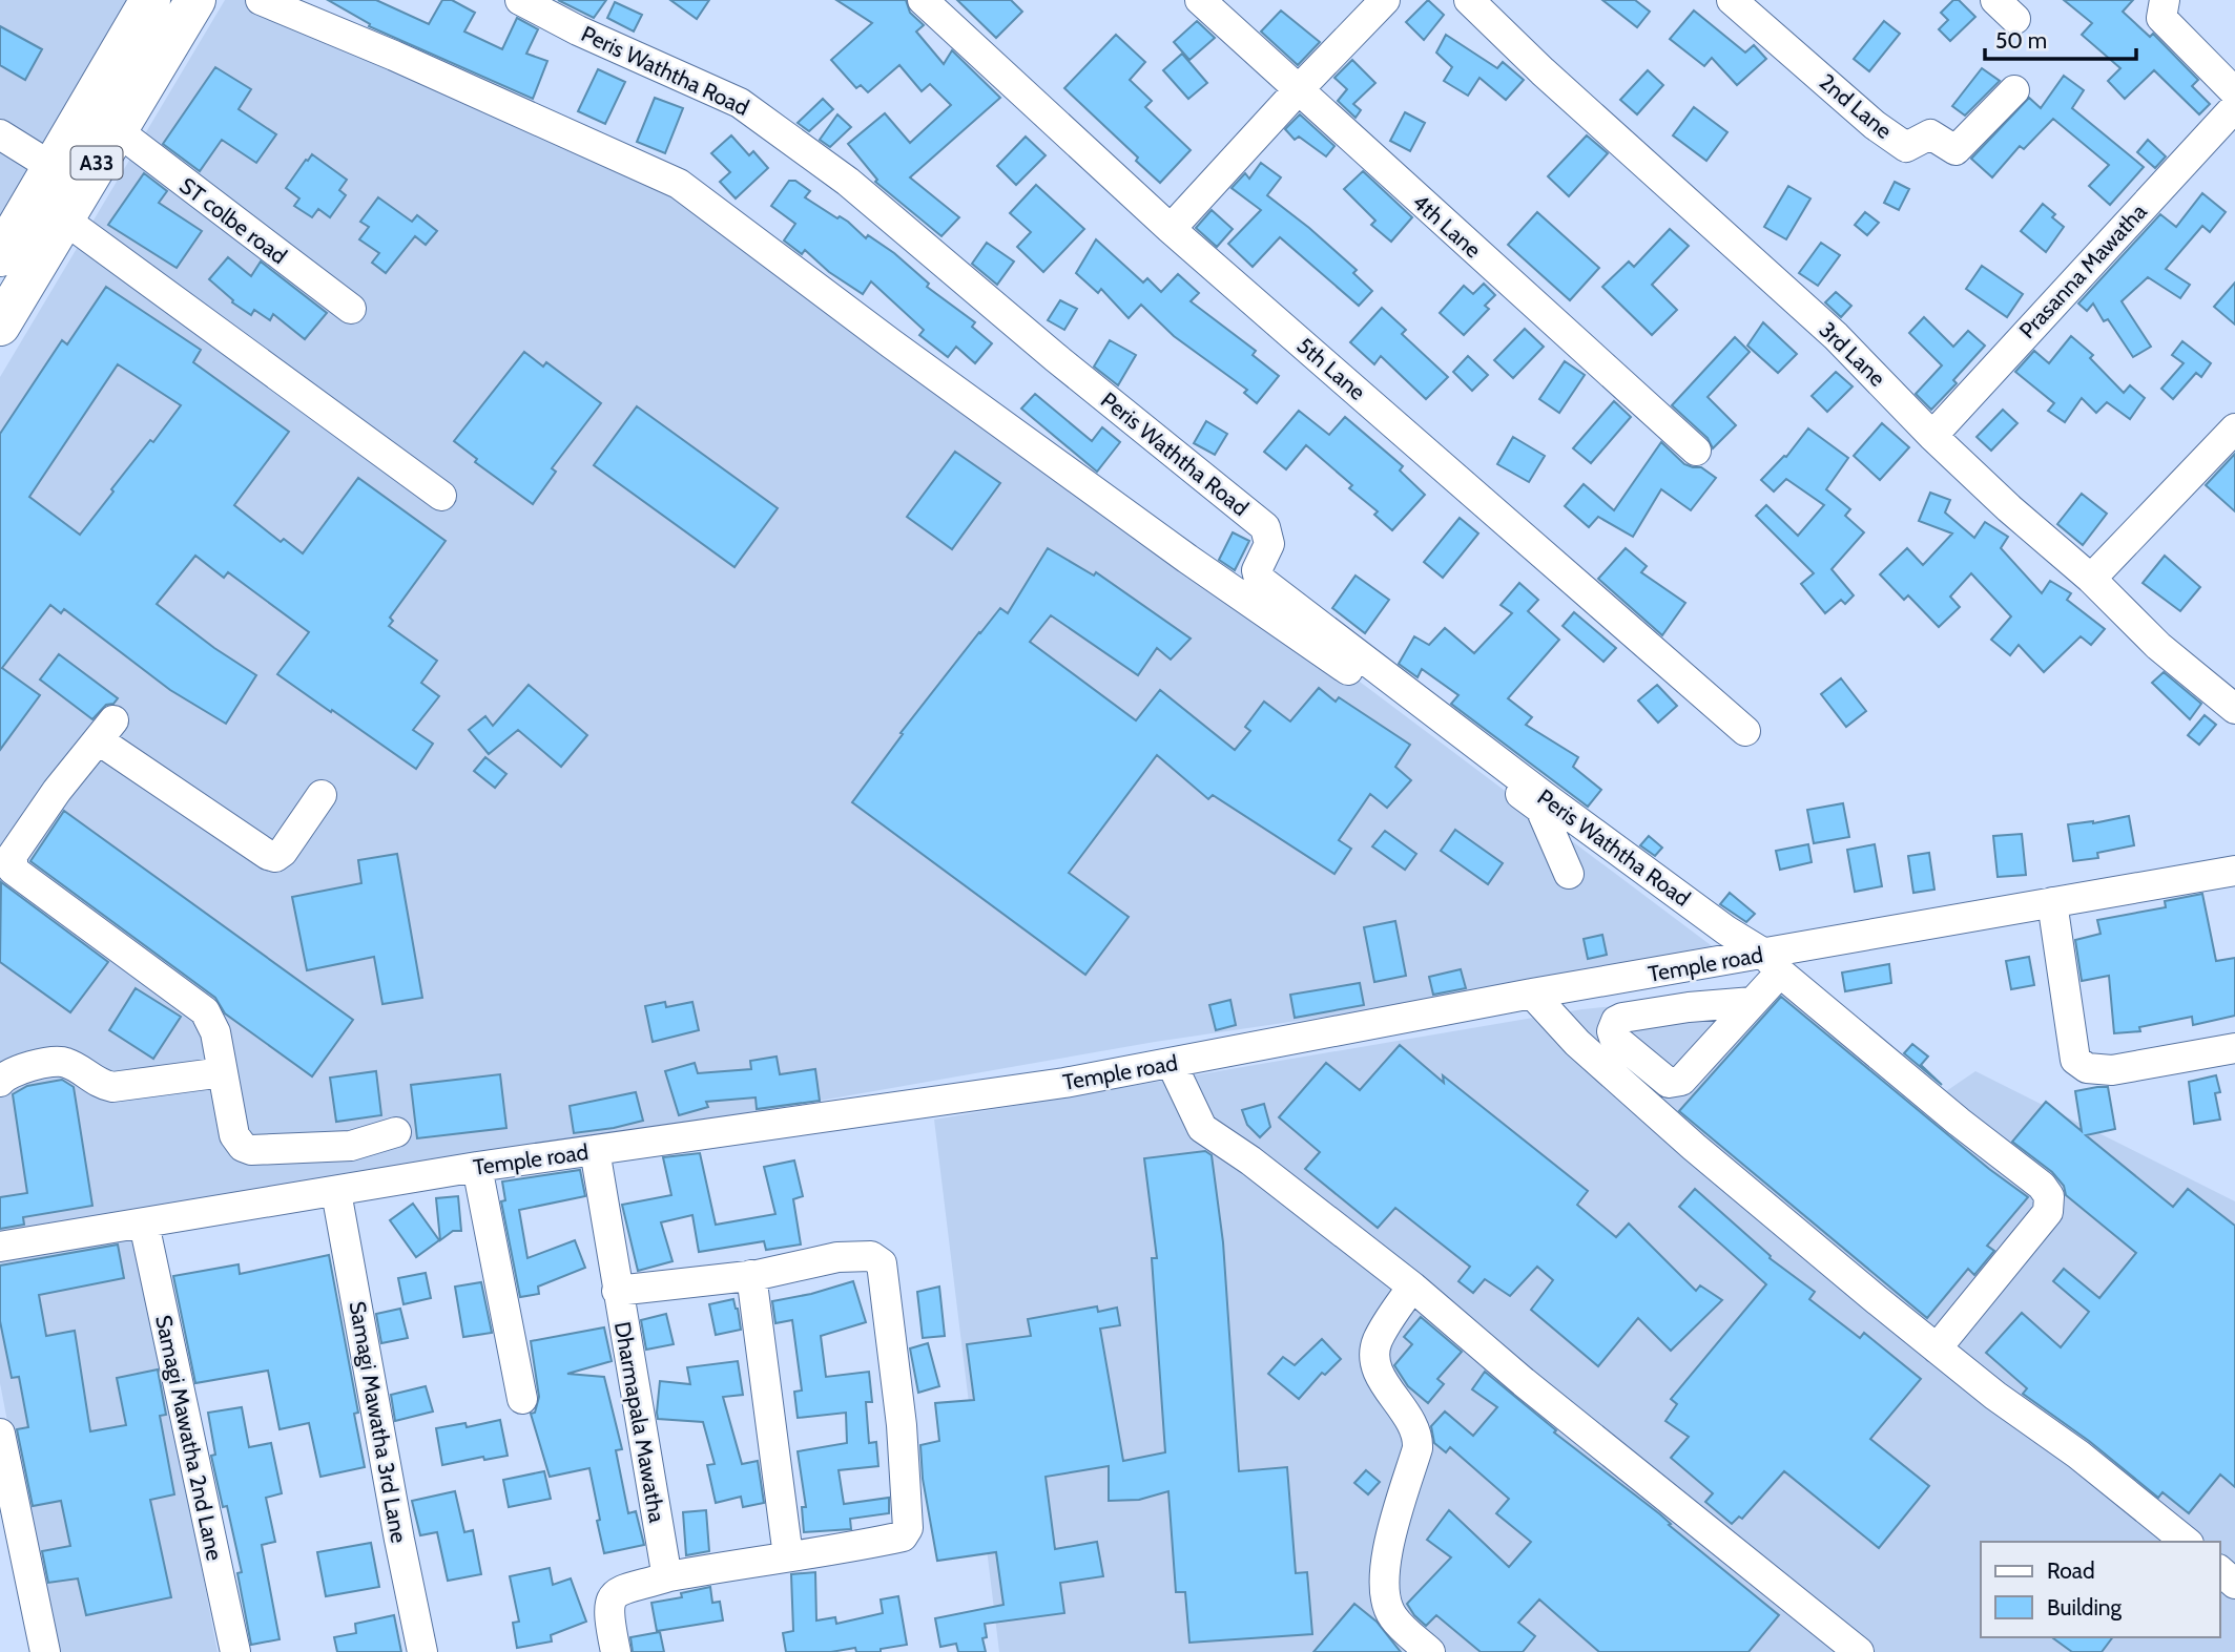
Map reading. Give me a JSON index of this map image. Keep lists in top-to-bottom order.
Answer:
{
  "streets": {
    "highway": ["A33"],
    "street": [
      "Peris Waththa Road",
      "2nd Lane",
      "ST colbe road",
      "4th Lane",
      "Prasanna Mawatha",
      "3rd Lane",
      "5th Lane",
      "Temple road",
      "Samagi Mawatha 3rd Lane",
      "Dharmapala Mawatha",
      "Samagi Mawatha 2nd Lane"
    ]
  },
  "crossings": [
    ["Peris Waththa Road", "Temple road"],
    ["A33", "ST colbe road"],
    ["Prasanna Mawatha", "3rd Lane"],
    ["Temple road", "Samagi Mawatha 3rd Lane"],
    ["Temple road", "Dharmapala Mawatha"],
    ["Temple road", "Samagi Mawatha 2nd Lane"]
  ],
  "legend": ["Road", "Building"],
  "scale_bar": "50 m"
}
